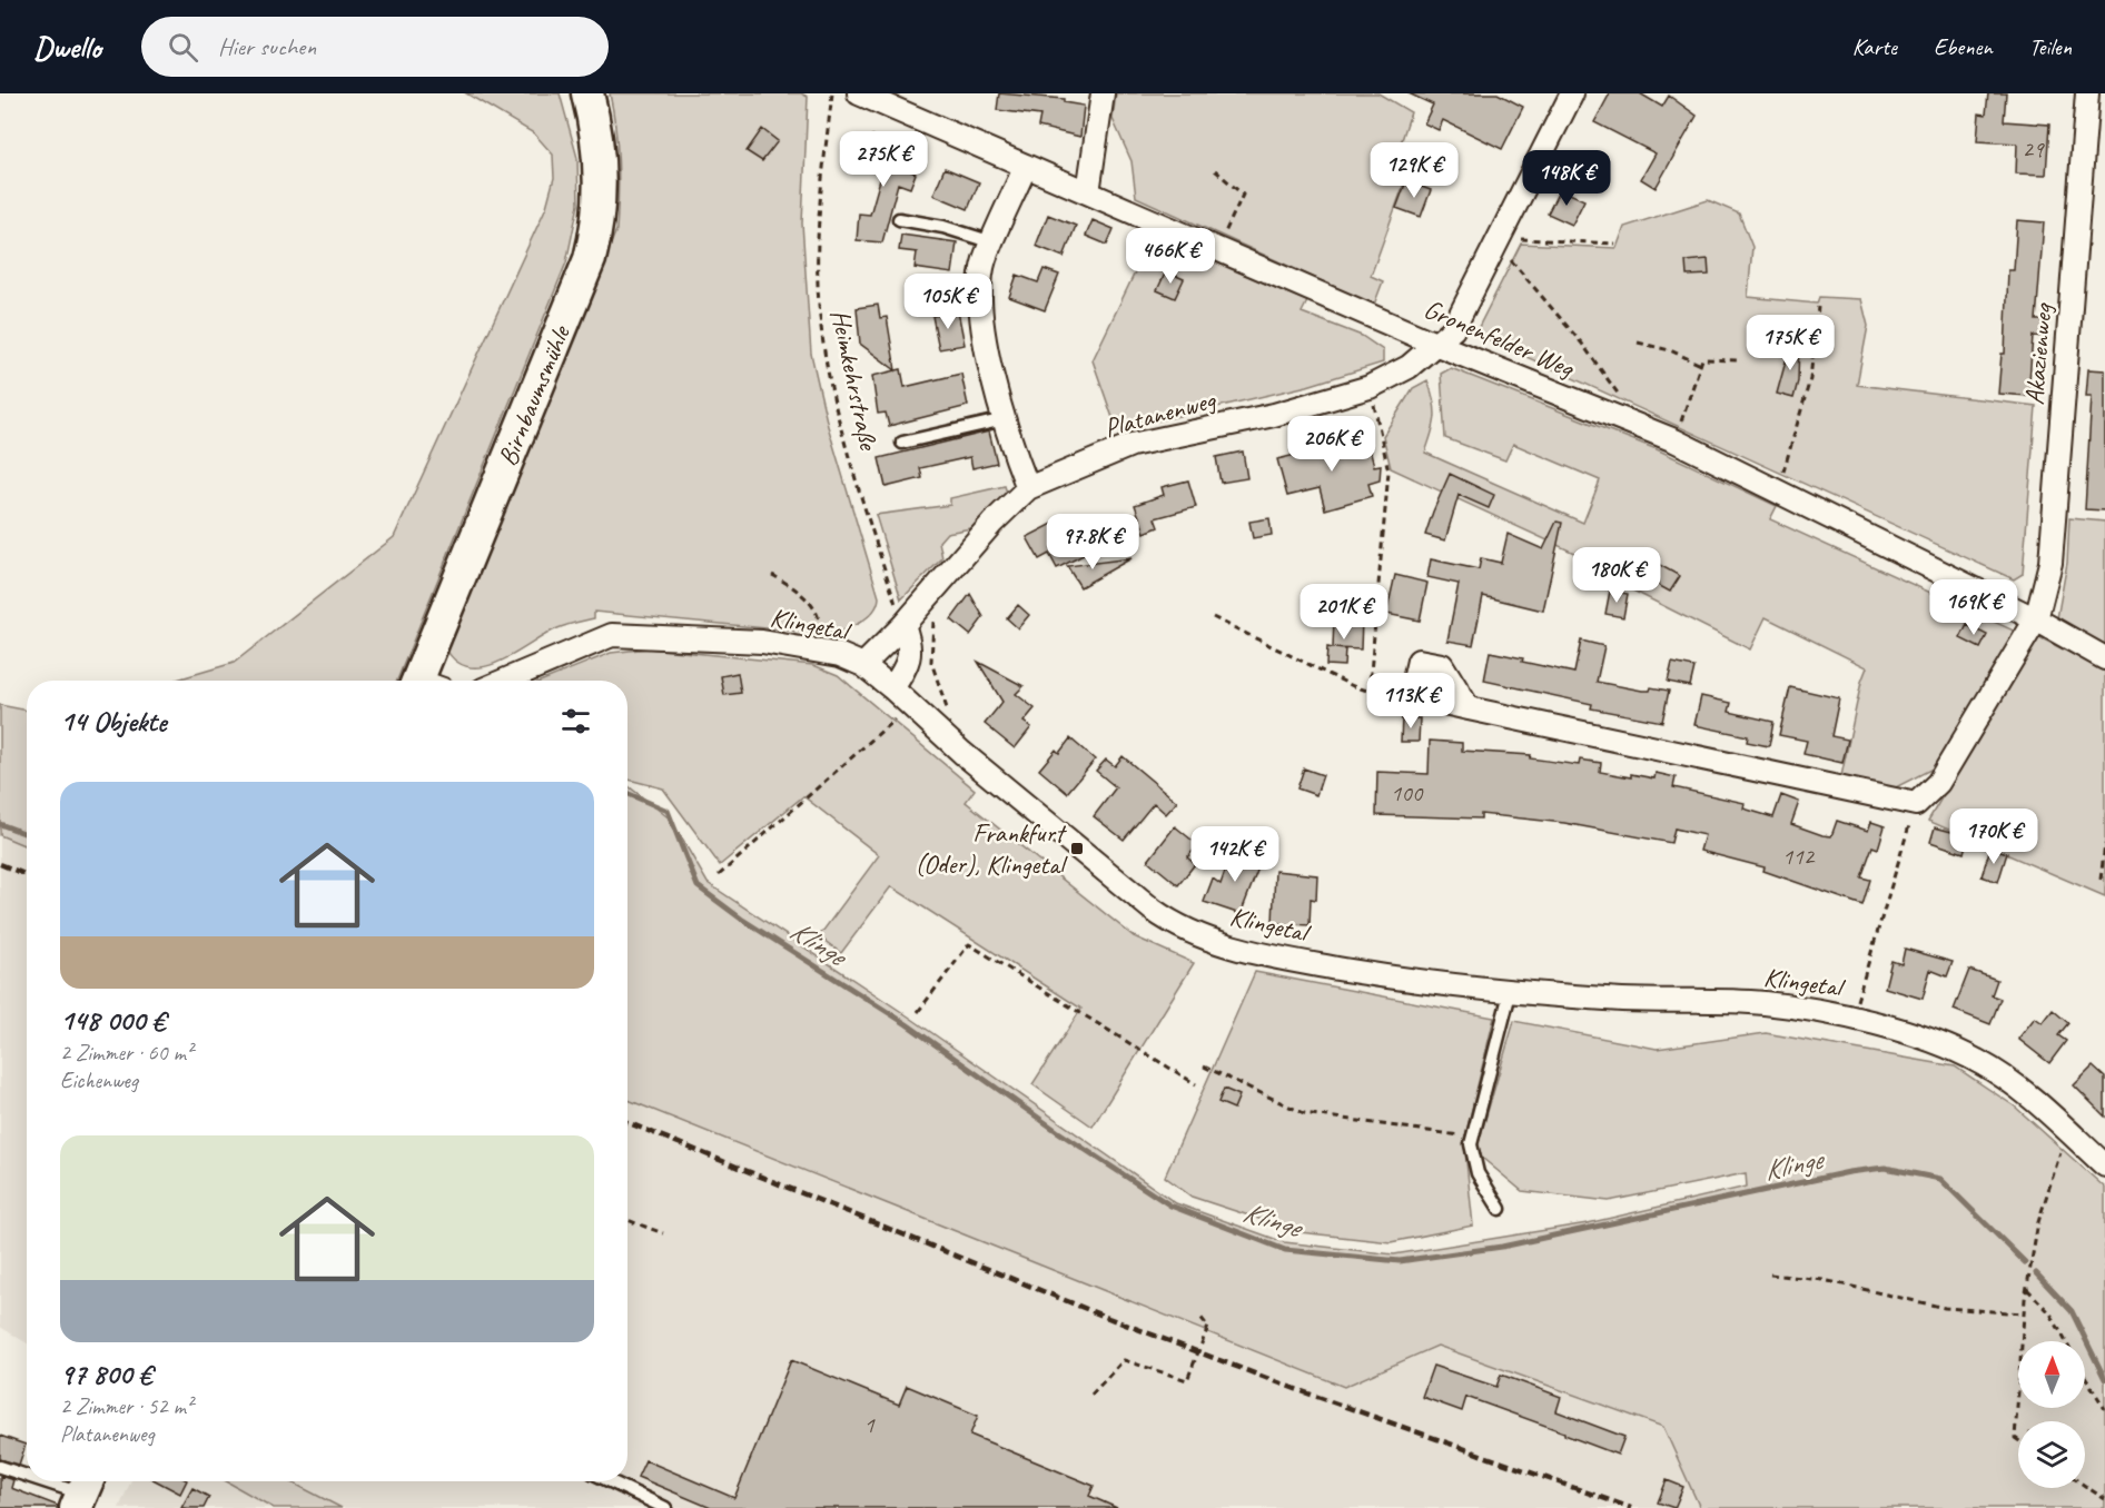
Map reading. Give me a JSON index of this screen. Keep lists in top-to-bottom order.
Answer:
{
  "streets": {
    "main road": ["Birnbaumsmühle"],
    "street": [
      "Gronenfelder Weg",
      "Akazienweg",
      "Platanenweg",
      "Klingetal"
    ],
    "path": ["Heimkehrstraße"]
  },
  "crossings": [
    ["Gronenfelder Weg", "Akazienweg"],
    ["Gronenfelder Weg", "Platanenweg"],
    ["Heimkehrstraße", "Platanenweg"],
    ["Platanenweg", "Klingetal"]
  ],
  "water": ["Klinge"],
  "places": {
    "transit": ["Frankfurt (Oder), Klingetal"]
  },
  "house_numbers": [
    "29",
    "100",
    "112",
    "1"
  ],
  "north": "top",
  "page": {
    "header": "Dwello",
    "search": "Hier suchen",
    "nav": ["Karte", "Ebenen", "Teilen"],
    "price": [
      "275K €",
      "129K €",
      "148K €",
      "466K €",
      "105K €",
      "175K €",
      "206K €",
      "97.8K €",
      "180K €",
      "169K €",
      "201K €",
      "113K €",
      "170K €",
      "142K €"
    ],
    "heading": "14 Objekte",
    "list": [
      {
        "name": "148 000 €",
        "note": "2 Zimmer · 60 m² · Eichenweg"
      },
      {
        "name": "97 800 €",
        "note": "2 Zimmer · 52 m² · Platanenweg"
      }
    ]
  }
}
